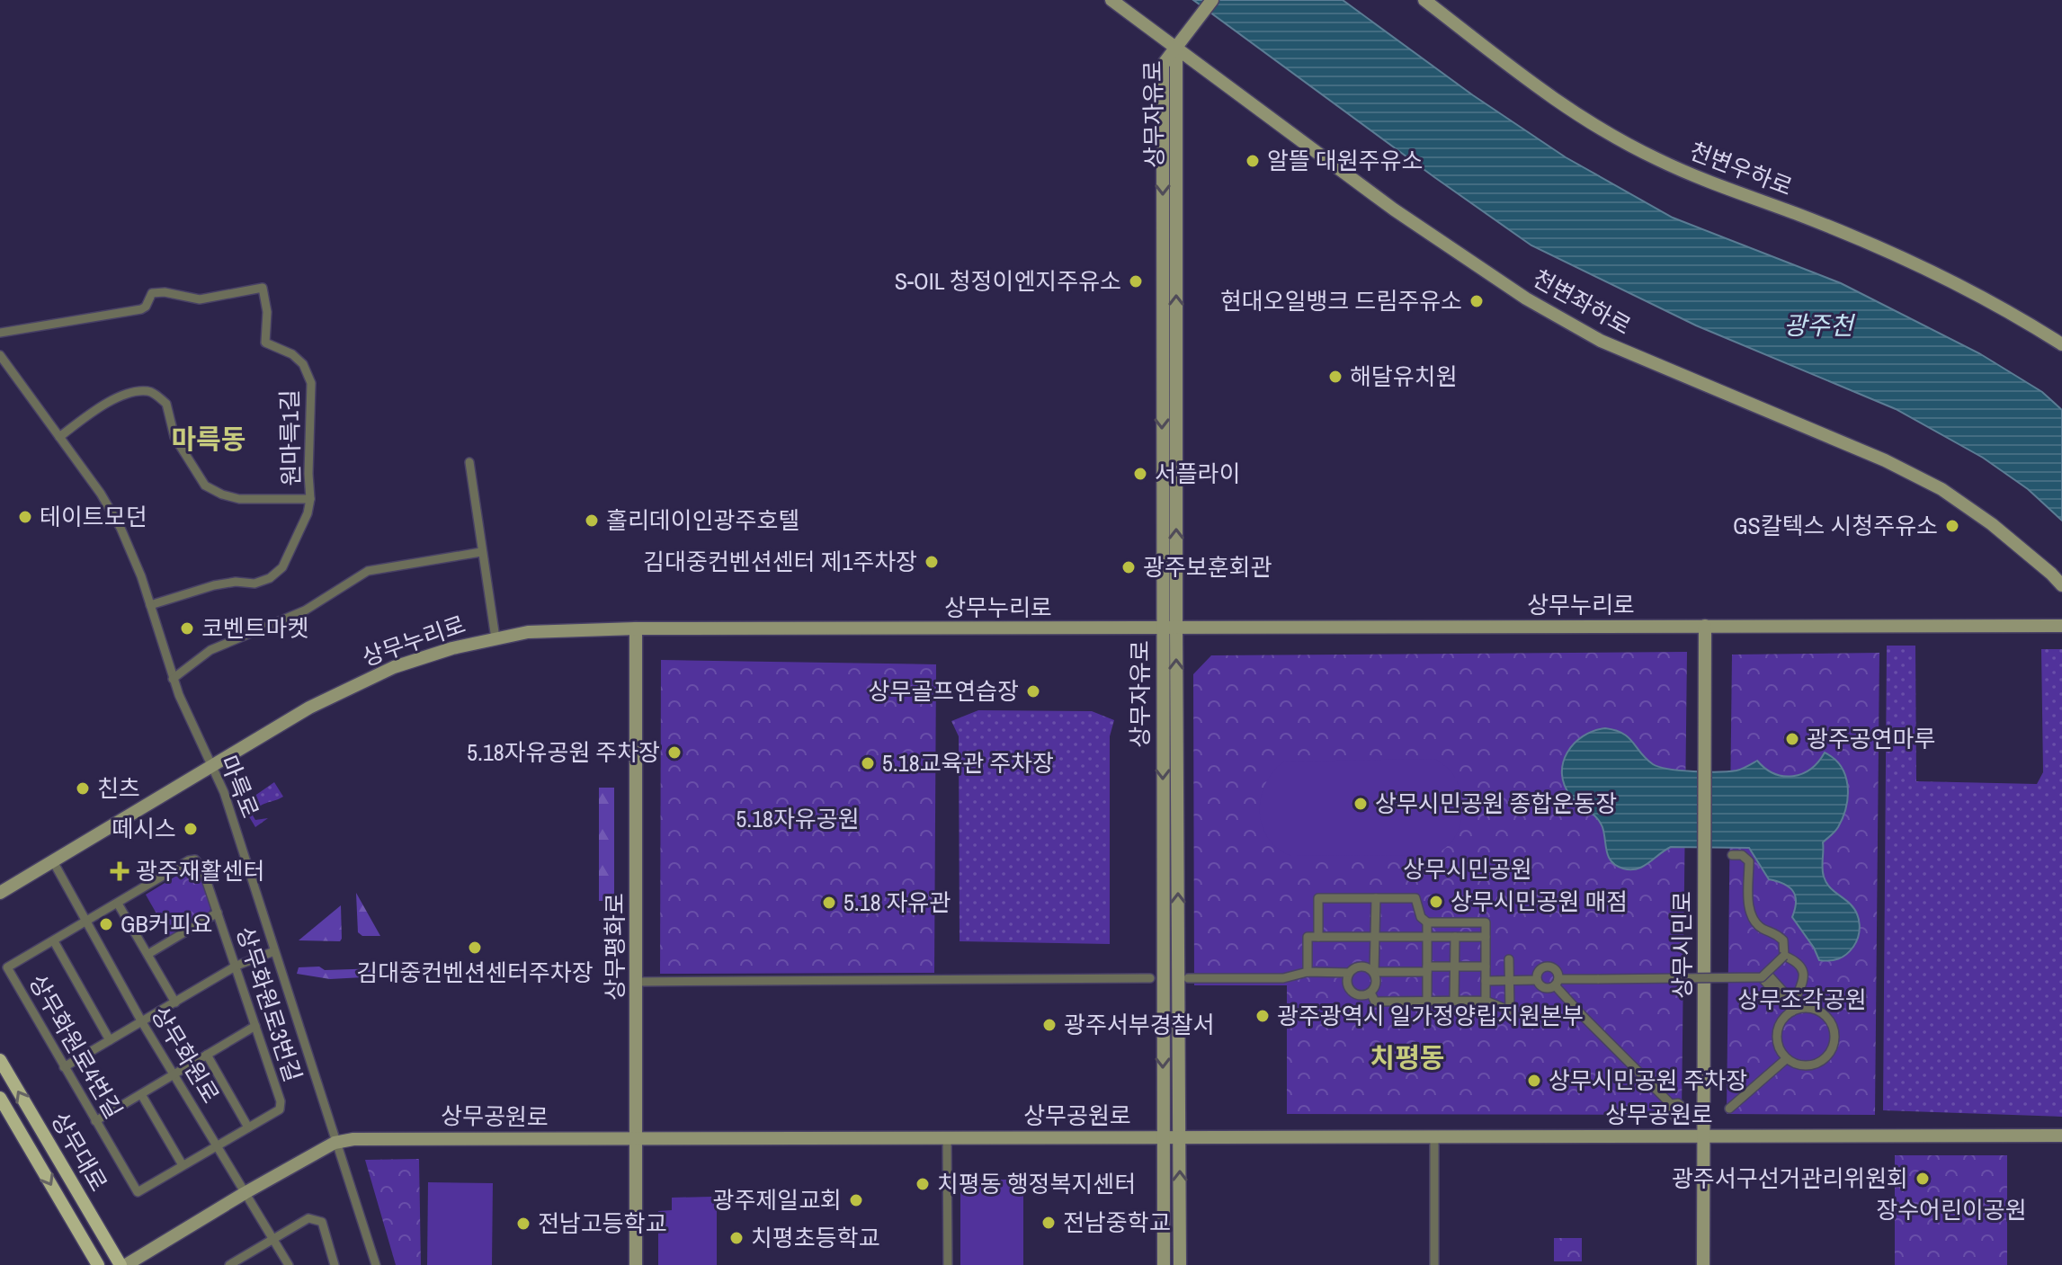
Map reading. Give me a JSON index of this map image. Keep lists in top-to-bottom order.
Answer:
{
  "streets": {
    "main road": ["상무대로"],
    "street": [
      "상무자유로",
      "천변우하로",
      "천변좌하로",
      "원마륵1길",
      "상무누리로",
      "마륵로",
      "상무시민로",
      "상무평화로",
      "상무화원로3번길",
      "상무화원로4번길",
      "상무화원로",
      "상무공원로"
    ]
  },
  "crossings": [
    ["상무자유로", "천변좌하로"],
    ["상무자유로", "상무누리로"],
    ["상무자유로", "상무공원로"],
    ["원마륵1길", "마륵로"],
    ["상무누리로", "마륵로"],
    ["상무누리로", "상무시민로"],
    ["상무누리로", "상무평화로"],
    ["상무누리로", "상무화원로"],
    ["마륵로", "상무공원로"],
    ["상무시민로", "상무공원로"],
    ["상무평화로", "상무공원로"],
    ["상무화원로3번길", "상무화원로4번길"],
    ["상무화원로3번길", "상무화원로"],
    ["상무화원로4번길", "상무화원로"],
    ["상무화원로", "상무공원로"]
  ],
  "districts": ["마륵동", "치평동"],
  "water": ["광주천"],
  "parks": [
    "5.18자유공원",
    "상무시민공원",
    "상무조각공원",
    "장수어린이공원"
  ],
  "places": {
    "other": [
      "알뜰 대원주유소",
      "S-OIL 청정이엔지주유소",
      "현대오일뱅크 드림주유소",
      "해달유치원",
      "서플라이",
      "테이트모던",
      "홀리데이인광주호텔",
      "GS칼텍스 시청주유소",
      "김대중컨벤션센터 제1주차장",
      "광주보훈회관",
      "코벤트마켓",
      "상무골프연습장",
      "광주공연마루",
      "5.18자유공원 주차장",
      "5.18교육관 주차장",
      "친츠",
      "상무시민공원 종합운동장",
      "떼시스",
      "상무시민공원 매점",
      "5.18 자유관",
      "GB커피요",
      "김대중컨벤션센터주차장",
      "광주광역시 일가정양립지원본부",
      "광주서부경찰서",
      "상무시민공원 주차장",
      "광주서구선거관리위원회",
      "치평동 행정복지센터",
      "광주제일교회",
      "전남중학교",
      "전남고등학교",
      "치평초등학교"
    ],
    "health": ["광주재활센터"]
  }
}
